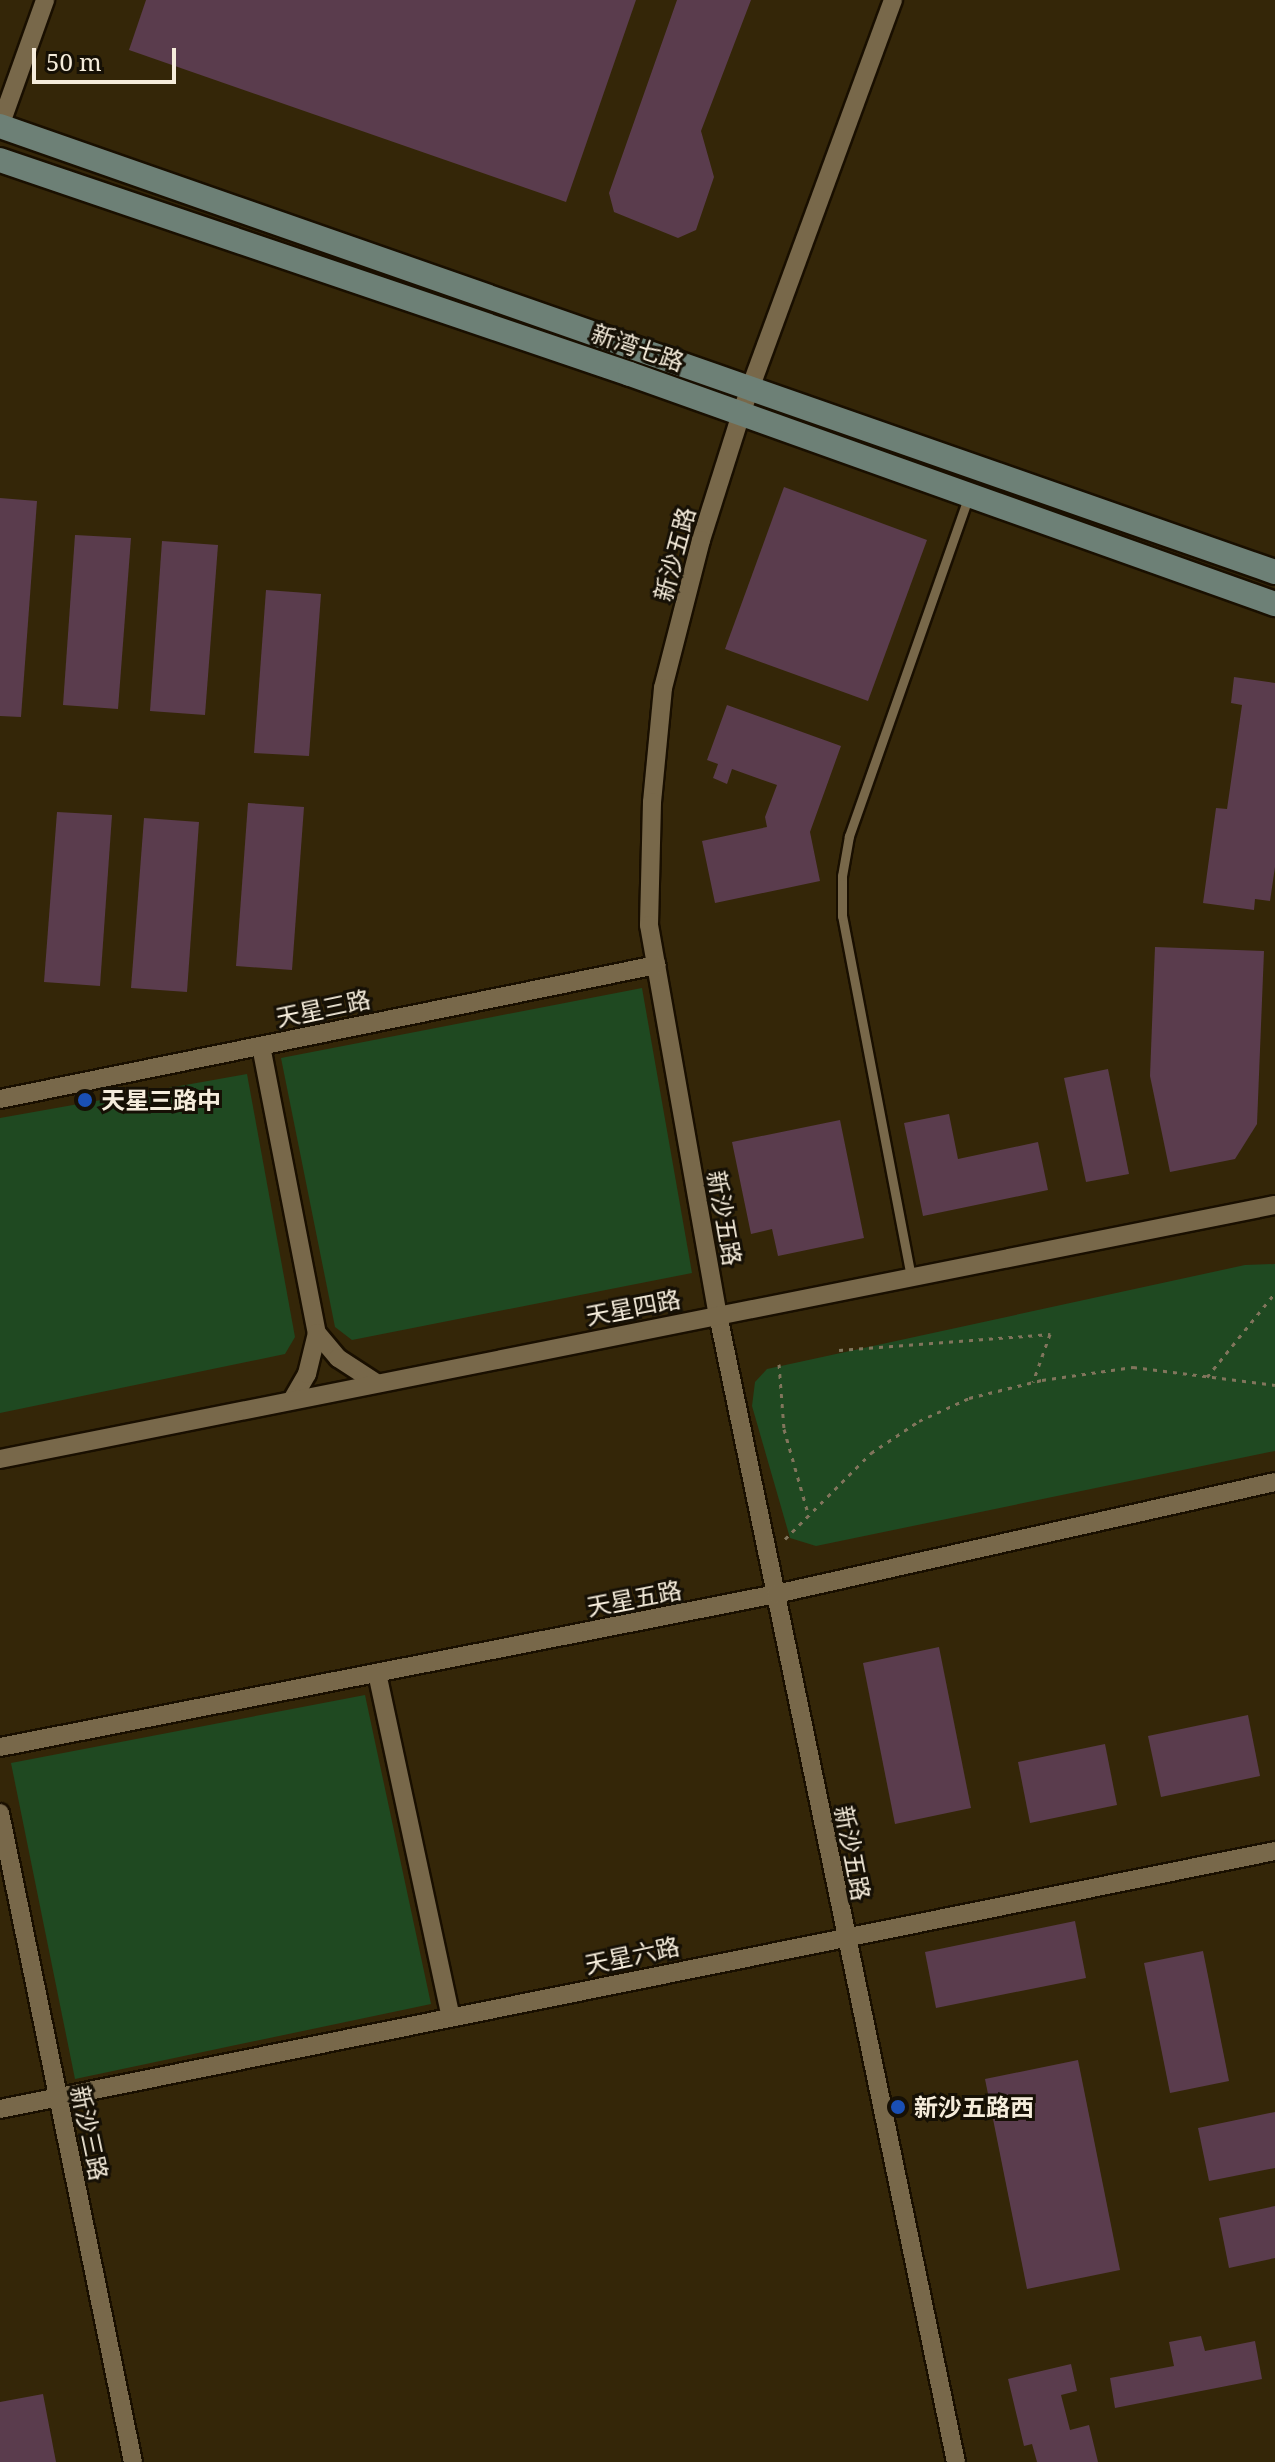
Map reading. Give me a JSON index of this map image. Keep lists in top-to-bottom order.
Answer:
{
  "streets": {
    "street": [
      "新湾七路",
      "新沙五路",
      "天星三路",
      "天星四路",
      "天星五路",
      "天星六路",
      "新沙三路"
    ]
  },
  "crossings": [
    ["新湾七路", "新沙五路"],
    ["新沙五路", "天星三路"],
    ["新沙五路", "天星四路"],
    ["新沙五路", "天星五路"],
    ["新沙五路", "天星六路"],
    ["天星六路", "新沙三路"]
  ],
  "places": ["天星三路中", "新沙五路西"],
  "scale_bar": "50 m"
}
